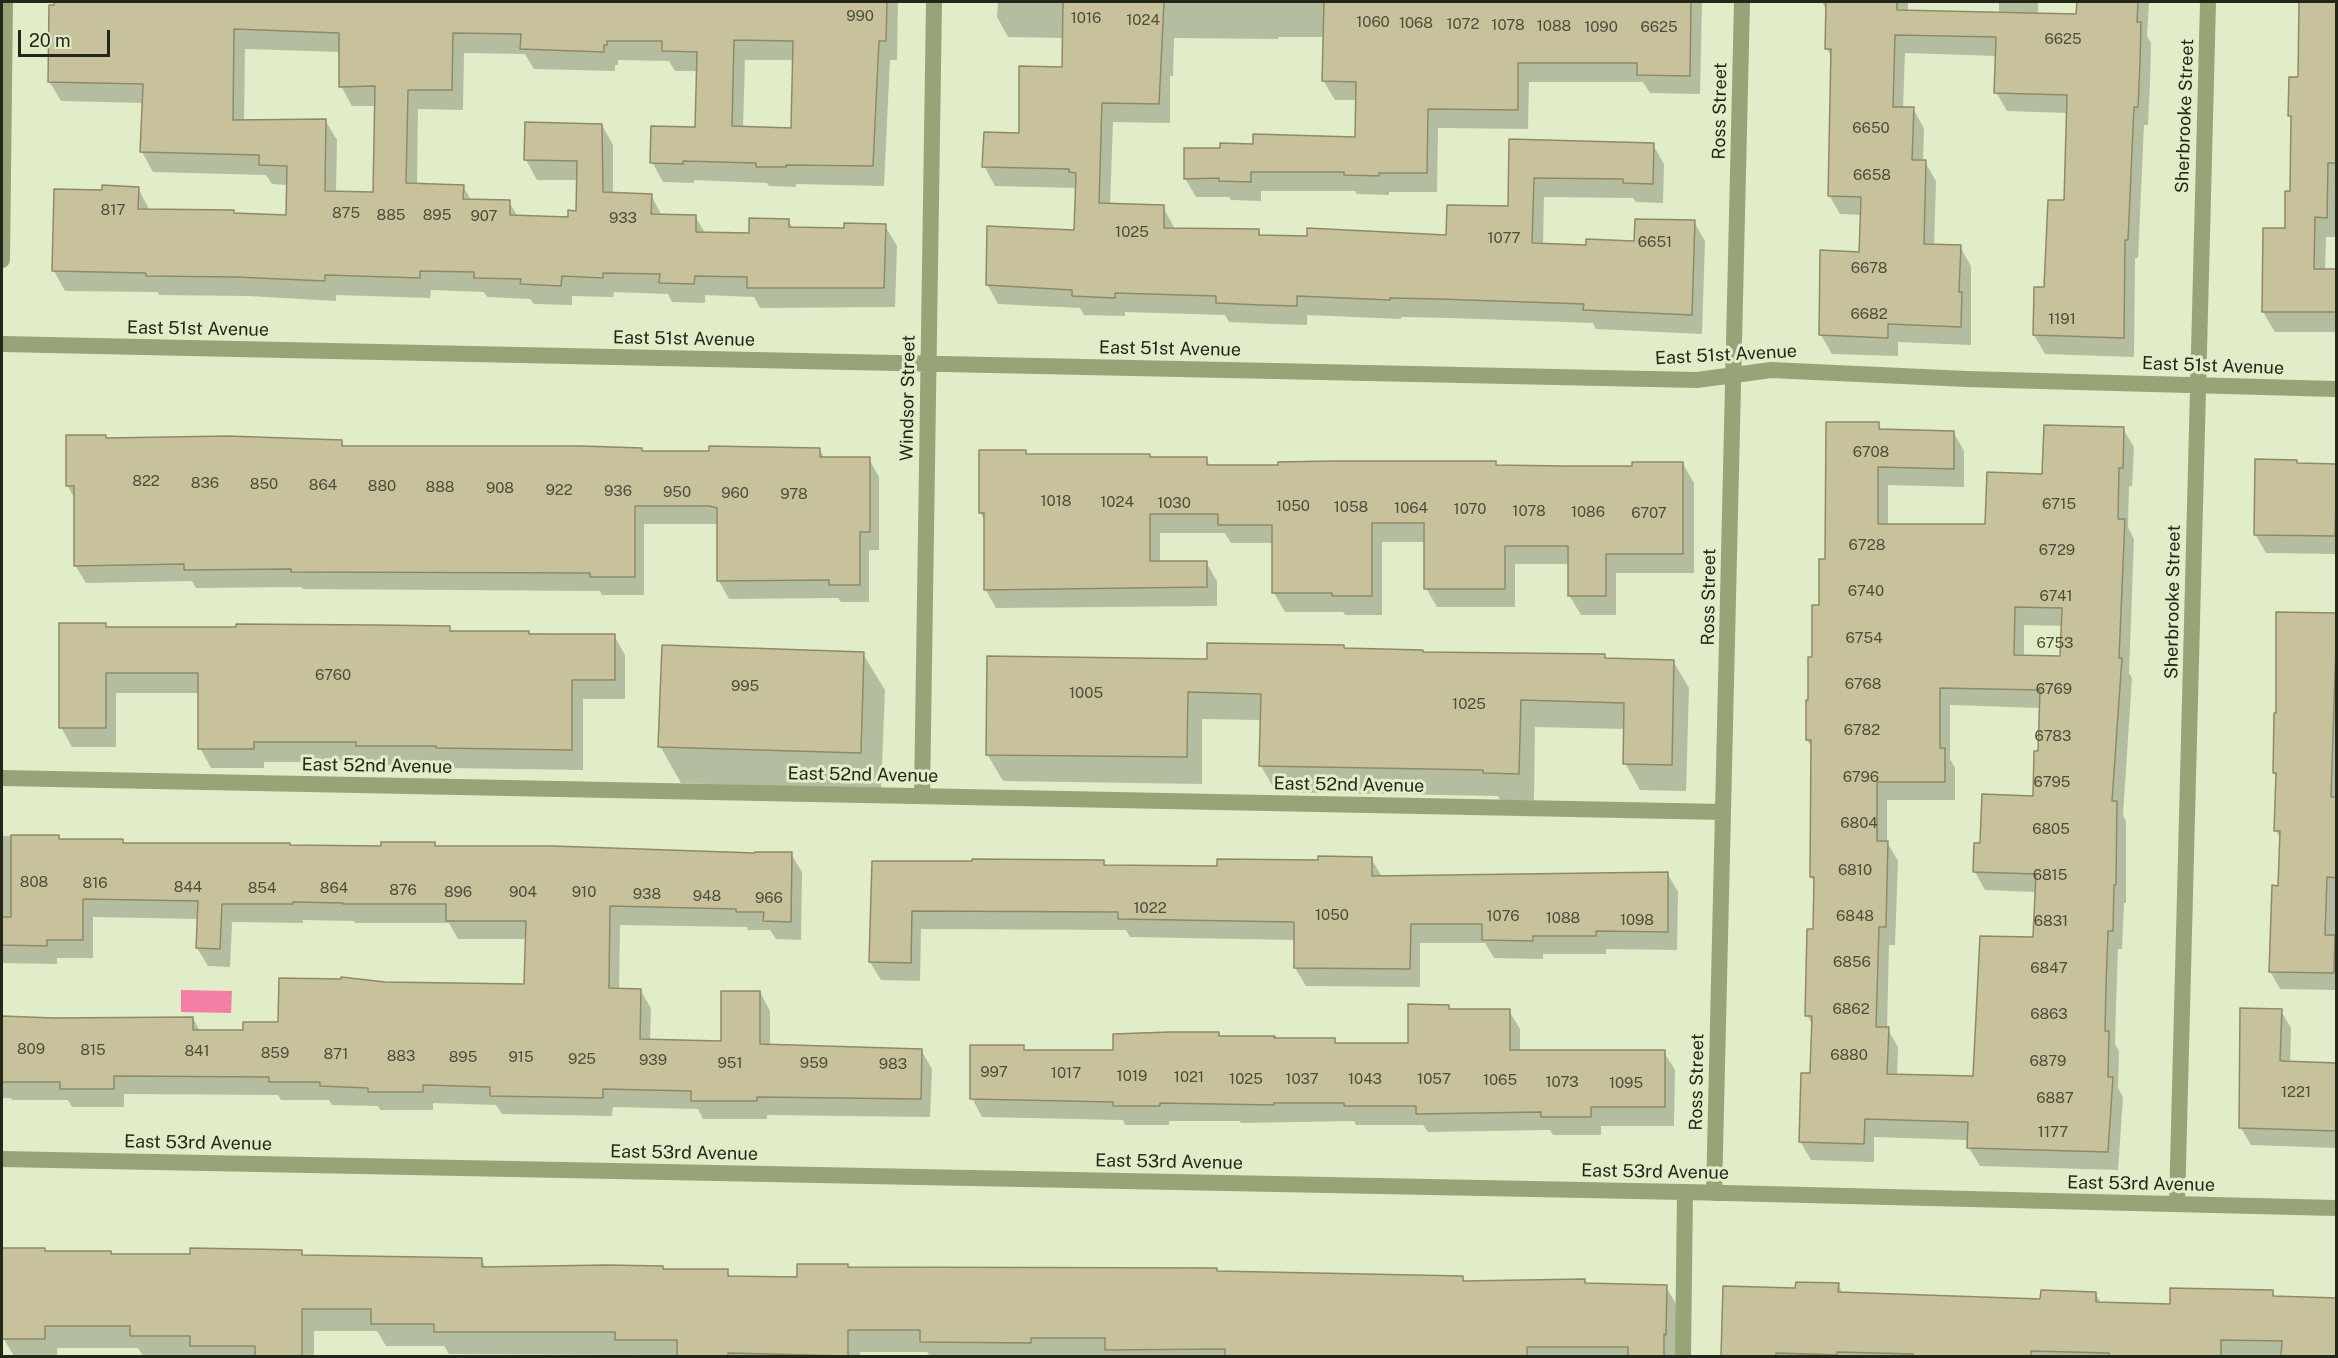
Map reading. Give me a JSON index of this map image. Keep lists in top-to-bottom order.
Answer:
{
  "streets": {
    "street": [
      "Ross Street",
      "Sherbrooke Street",
      "East 51st Avenue",
      "Windsor Street",
      "East 52nd Avenue",
      "East 53rd Avenue"
    ]
  },
  "crossings": [
    ["Ross Street", "East 51st Avenue"],
    ["Ross Street", "East 52nd Avenue"],
    ["Ross Street", "East 53rd Avenue"],
    ["Sherbrooke Street", "East 51st Avenue"],
    ["Sherbrooke Street", "East 53rd Avenue"],
    ["East 51st Avenue", "Windsor Street"],
    ["Windsor Street", "East 52nd Avenue"]
  ],
  "house_numbers": [
    "990",
    "1016",
    "1024",
    "1060",
    "1068",
    "1072",
    "1078",
    "1088",
    "1090",
    "6625",
    "6625",
    "6650",
    "6658",
    "817",
    "875",
    "885",
    "895",
    "907",
    "933",
    "1025",
    "1077",
    "6651",
    "6678",
    "6682",
    "1191",
    "6708",
    "822",
    "836",
    "850",
    "864",
    "880",
    "888",
    "908",
    "922",
    "936",
    "950",
    "960",
    "978",
    "1018",
    "1024",
    "1030",
    "6715",
    "1050",
    "1058",
    "1064",
    "1070",
    "1078",
    "1086",
    "6707",
    "6728",
    "6729",
    "6740",
    "6741",
    "6754",
    "6753",
    "6760",
    "6768",
    "995",
    "6769",
    "1005",
    "1025",
    "6782",
    "6783",
    "6796",
    "6795",
    "6804",
    "6805",
    "6810",
    "6815",
    "808",
    "816",
    "844",
    "854",
    "864",
    "876",
    "896",
    "904",
    "910",
    "938",
    "948",
    "966",
    "1022",
    "1050",
    "1076",
    "6848",
    "1088",
    "1098",
    "6831",
    "6856",
    "6847",
    "6862",
    "6863",
    "809",
    "815",
    "841",
    "859",
    "871",
    "6880",
    "883",
    "895",
    "915",
    "925",
    "939",
    "6879",
    "951",
    "959",
    "983",
    "997",
    "1017",
    "1019",
    "1021",
    "1025",
    "1037",
    "1043",
    "1057",
    "1065",
    "1073",
    "1095",
    "1221",
    "6887",
    "1177"
  ],
  "scale_bar": "20 m"
}
